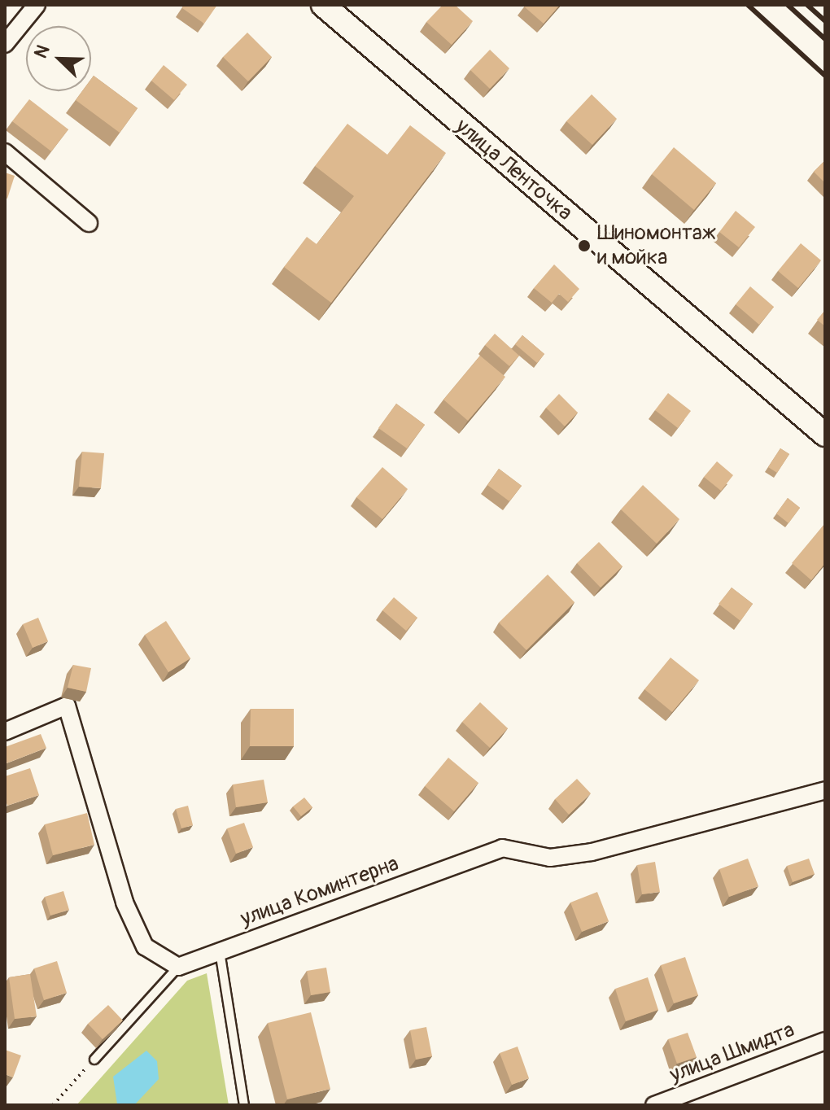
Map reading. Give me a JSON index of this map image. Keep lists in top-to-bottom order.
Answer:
{
  "streets": {
    "main road": ["улица Ленточка"],
    "street": ["улица Коминтерна", "улица Шмидта"]
  },
  "places": ["Шиномонтаж и мойка"],
  "north": "top left"
}
